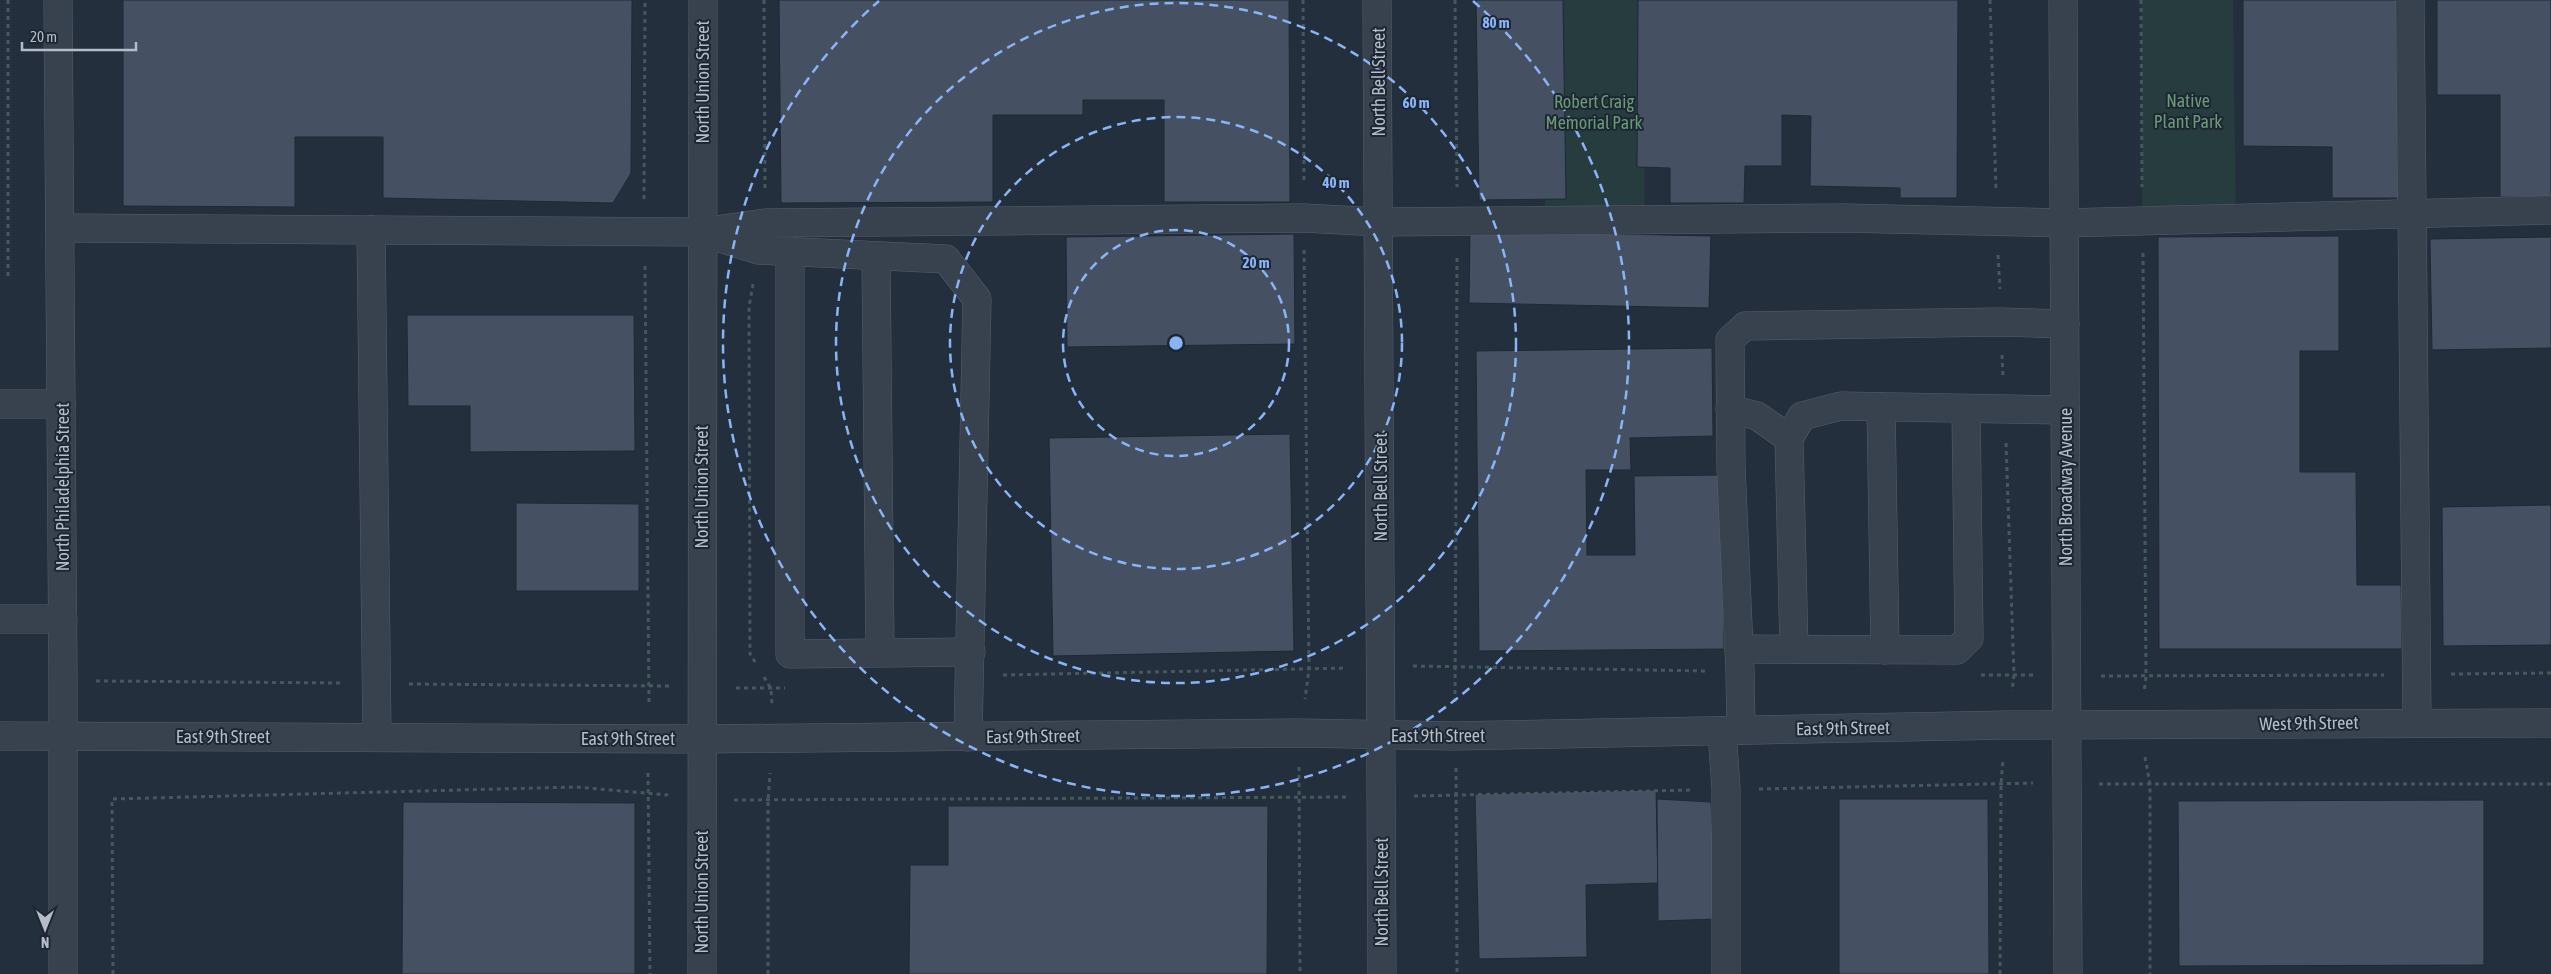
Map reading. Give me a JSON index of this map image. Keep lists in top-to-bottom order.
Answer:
{
  "streets": {
    "street": [
      "North Union Street",
      "North Bell Street",
      "North Philadelphia Street",
      "North Broadway Avenue",
      "West 9th Street",
      "East 9th Street"
    ]
  },
  "crossings": [
    ["North Union Street", "East 9th Street"],
    ["North Bell Street", "East 9th Street"],
    ["North Philadelphia Street", "East 9th Street"],
    ["North Broadway Avenue", "West 9th Street"],
    ["North Broadway Avenue", "East 9th Street"],
    ["West 9th Street", "East 9th Street"]
  ],
  "parks": ["Native Plant Park", "Robert Craig Memorial Park"],
  "scale_bar": "20 m",
  "north": "bottom",
  "rings": [
    "80 m",
    "60 m",
    "40 m",
    "20 m"
  ]
}
